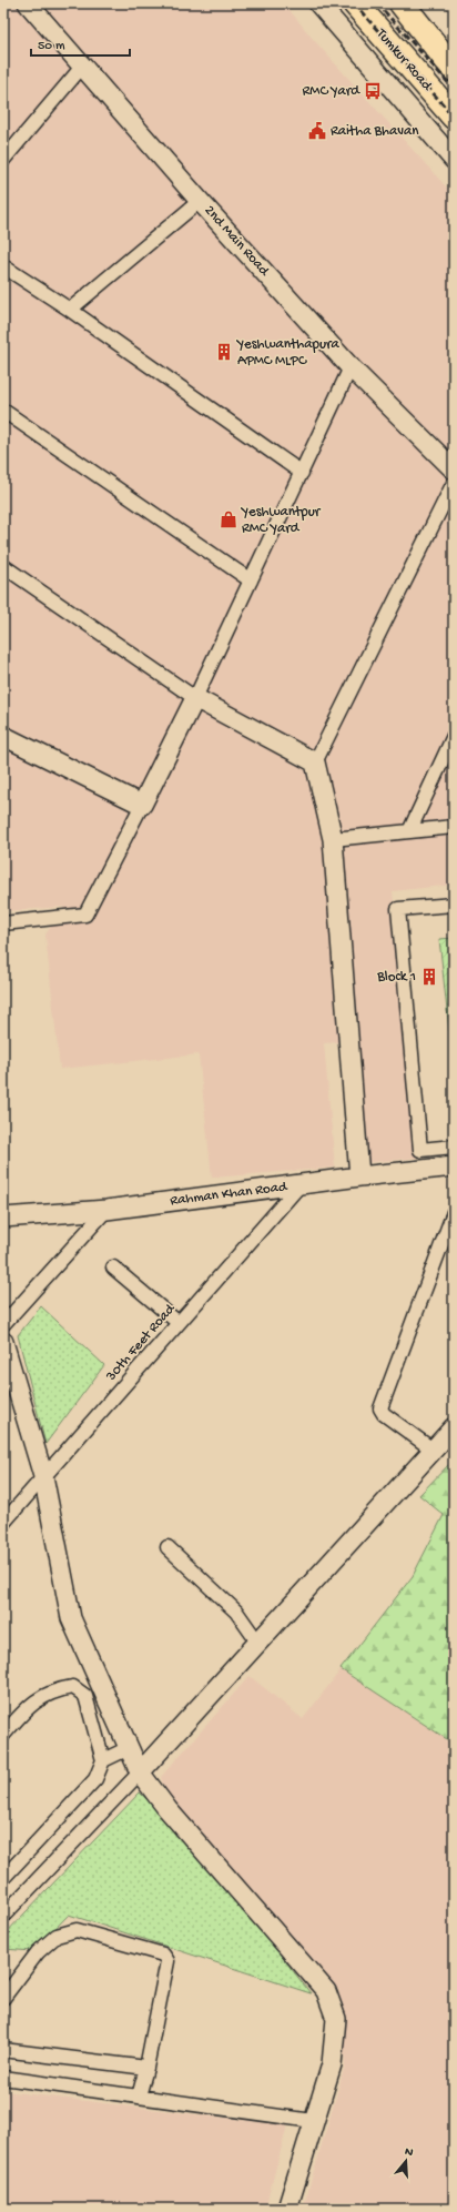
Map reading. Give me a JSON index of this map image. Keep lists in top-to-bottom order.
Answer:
{
  "streets": {
    "highway": ["Tumkur Road"],
    "street": ["2nd Main Road", "Rahman Khan Road", "30th Feet Road"]
  },
  "crossings": [
    ["Rahman Khan Road", "30th Feet Road"]
  ],
  "places": {
    "bus stop": ["RMC Yard"],
    "public building": ["Raitha Bhavan"],
    "building": ["Yeshwanthapura APMC MLPC", "Block 1"],
    "shop": ["Yeshwantpur RMC Yard"]
  },
  "scale_bar": "50 m",
  "north": "top"
}
